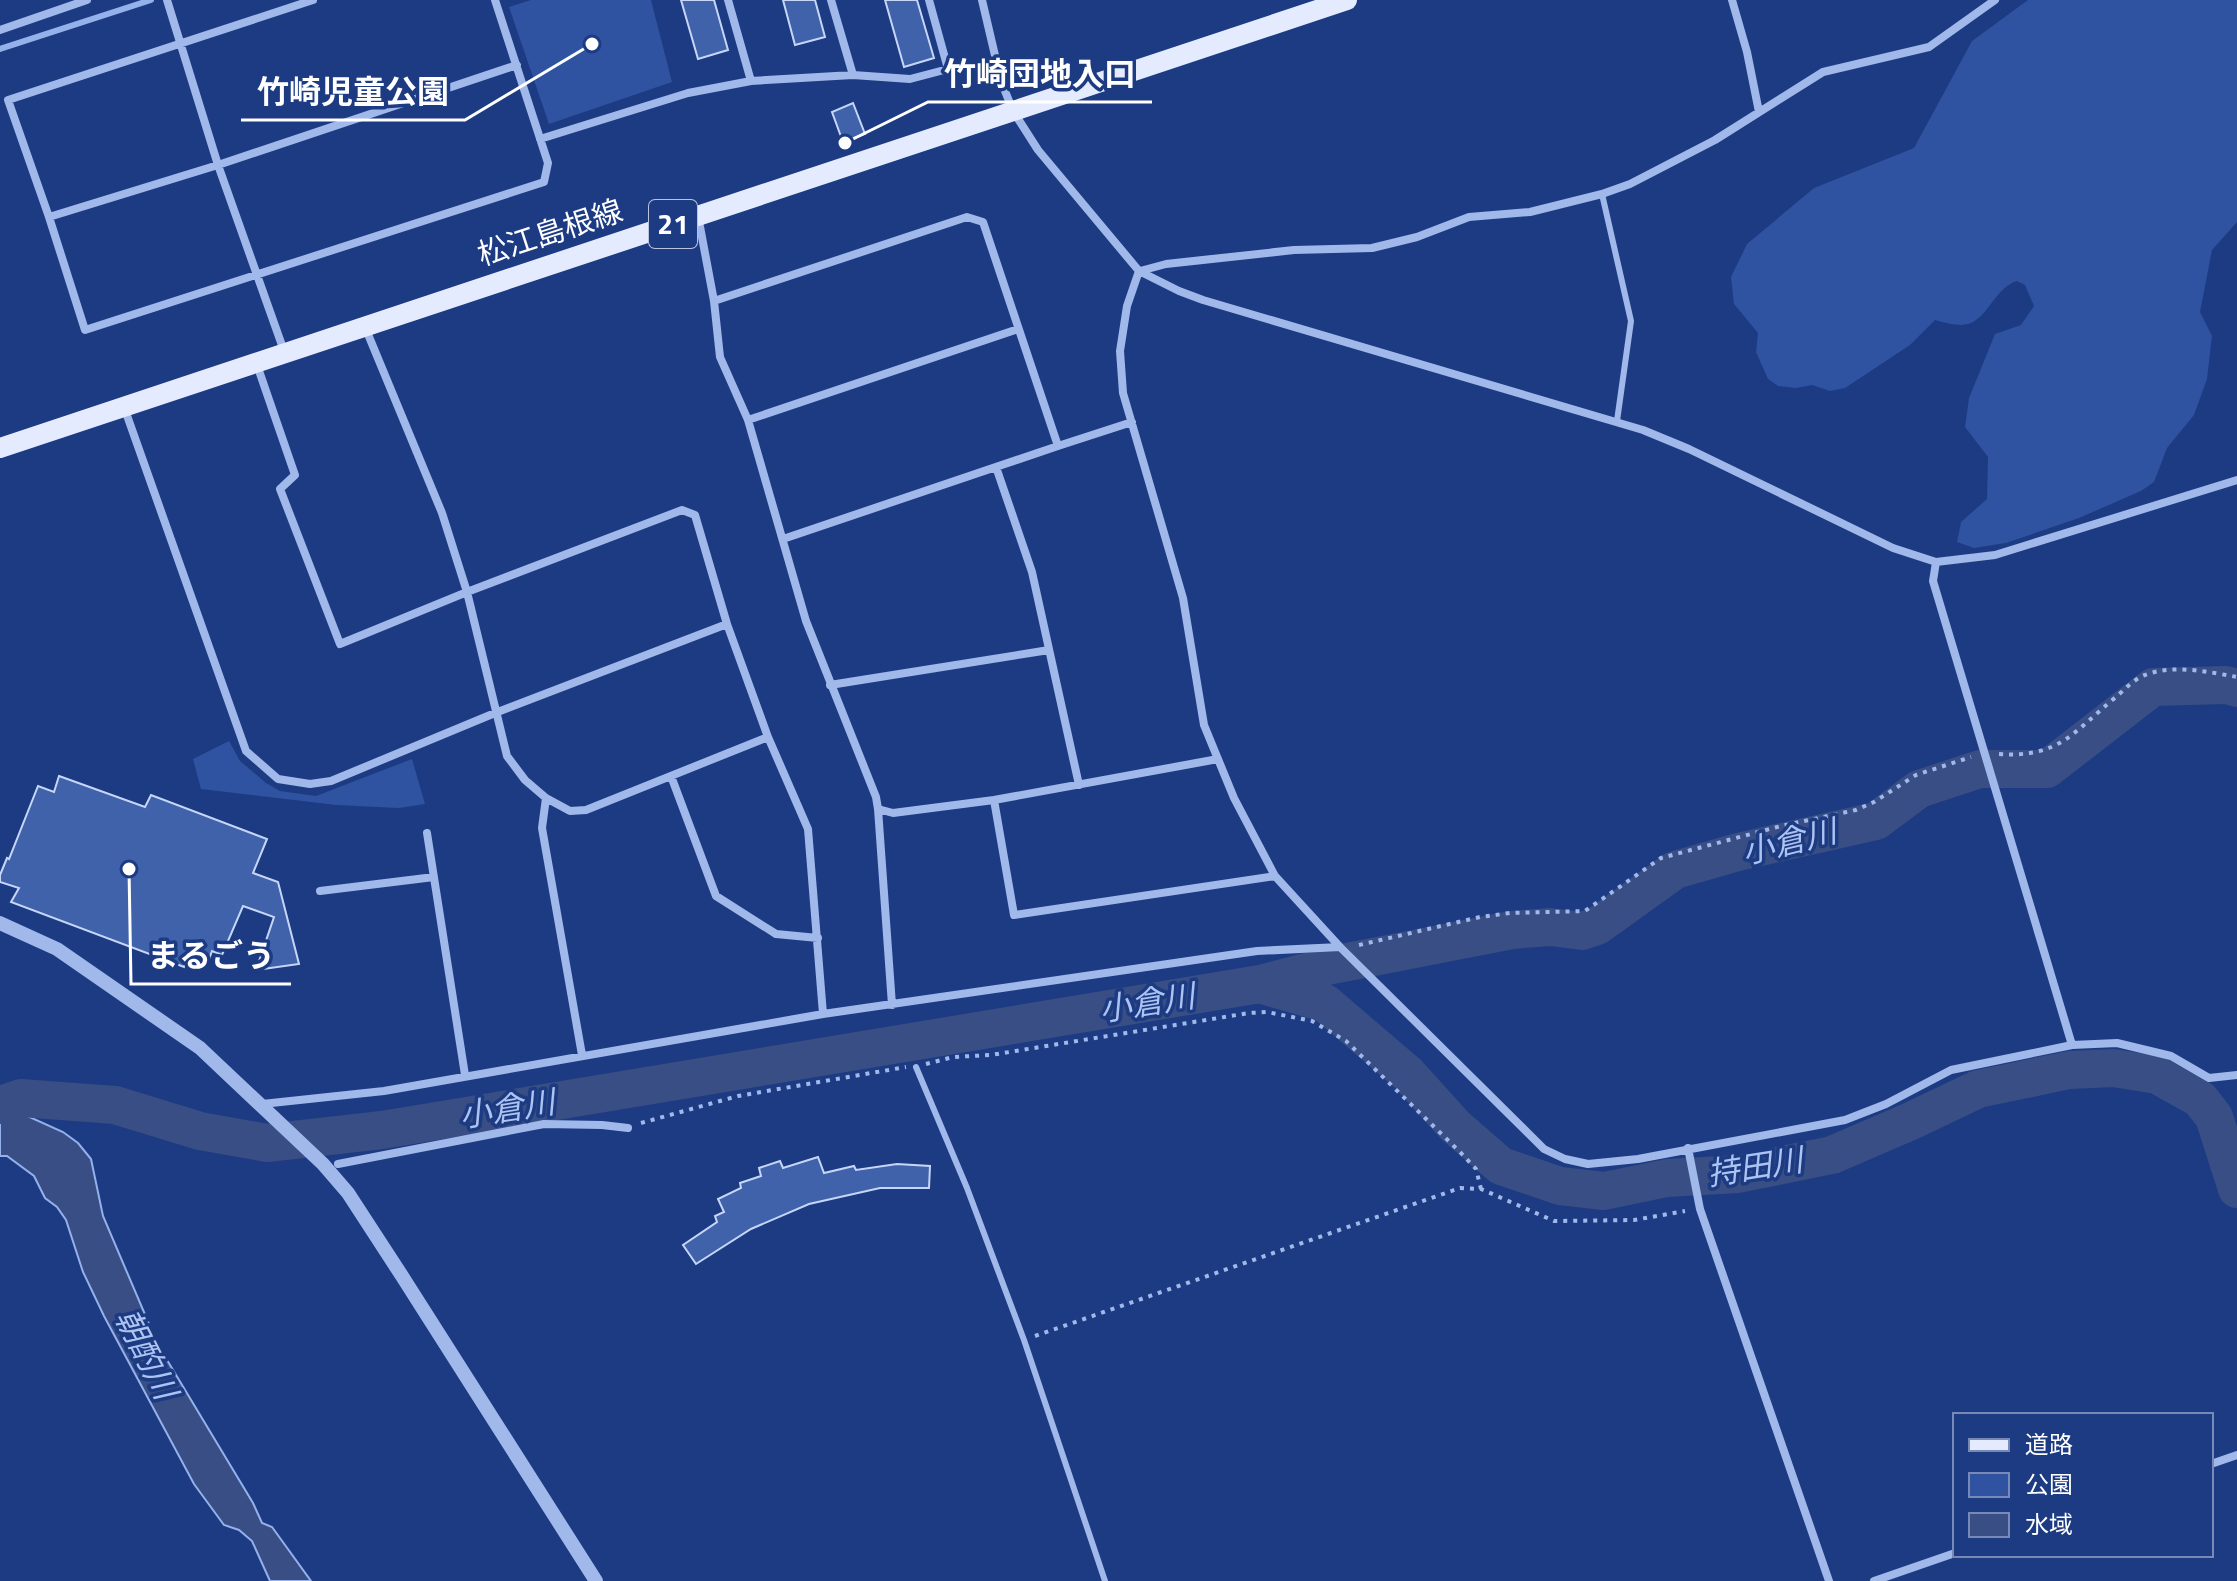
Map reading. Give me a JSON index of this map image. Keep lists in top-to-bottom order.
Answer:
{
  "streets": {
    "main road": ["21", "松江島根線"]
  },
  "water": ["小倉川", "持田川", "朝酌川"],
  "places": ["竹崎児童公園", "竹崎団地入口", "まるごう"],
  "legend": ["道路", "公園", "水域"]
}
